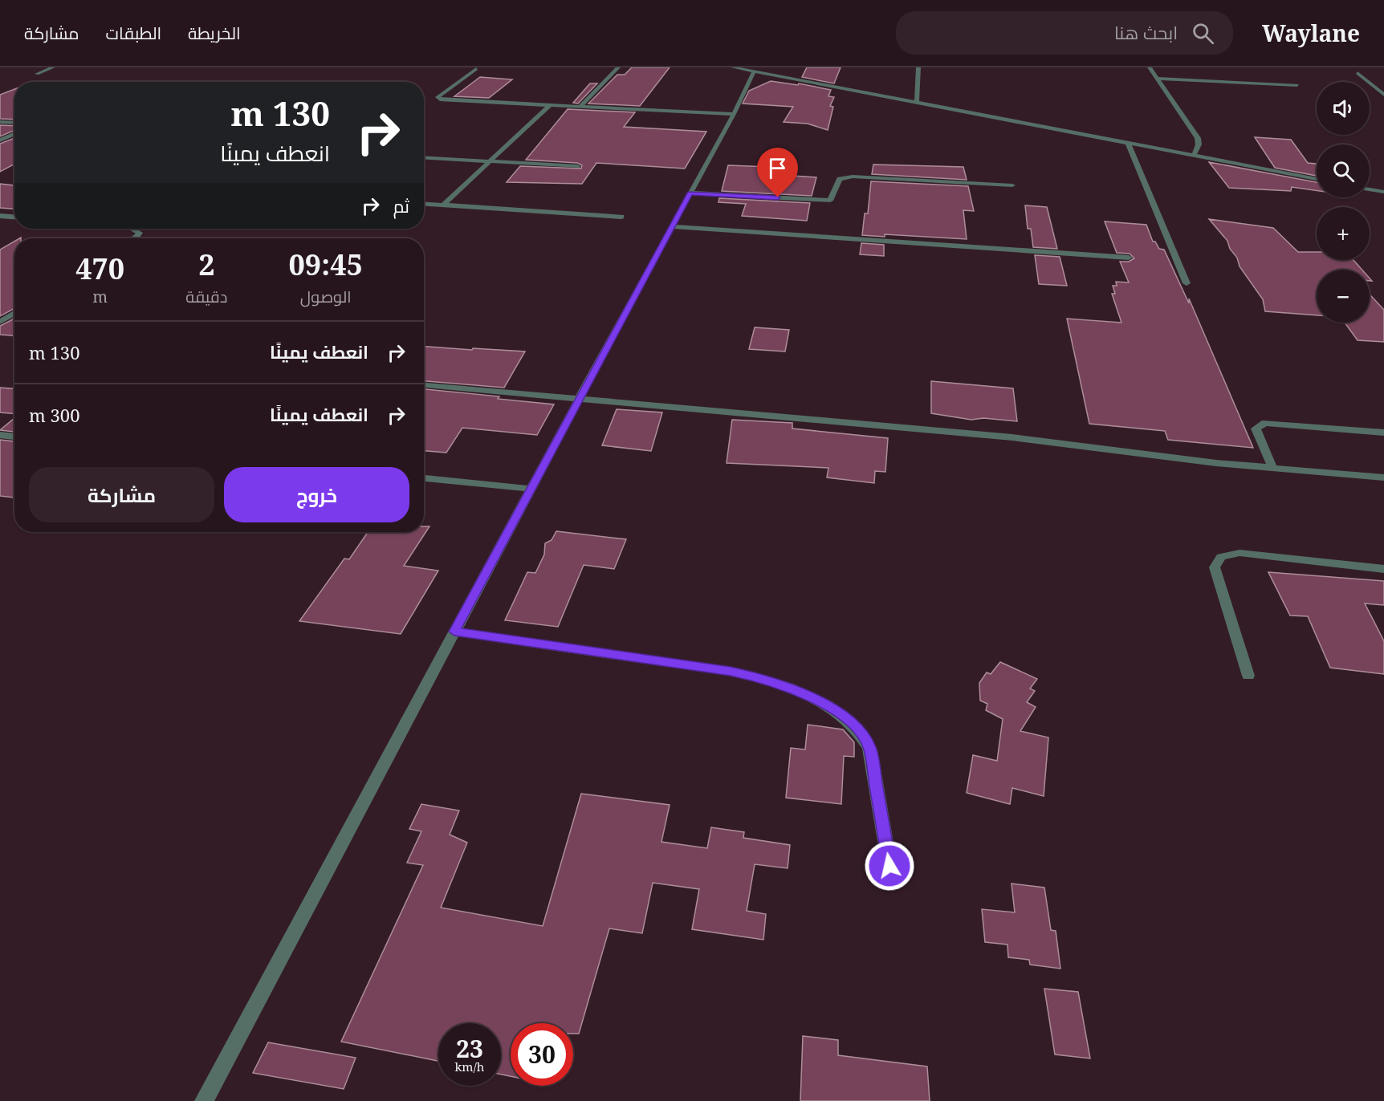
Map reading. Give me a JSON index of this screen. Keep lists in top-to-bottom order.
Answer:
{
  "page": {
    "header": "Waylane",
    "search": "ابحث هنا",
    "nav": ["الخريطة", "الطبقات", "مشاركة"],
    "map_buttons": ["+", "−"],
    "turn": ["130 m", "انعطف يمينًا"],
    "then": "ثم",
    "eta": [
      "09:45",
      "الوصول",
      "2",
      "دقيقة",
      "470",
      "m"
    ],
    "list": [
      {
        "name": "انعطف يمينًا",
        "value": "130 m"
      },
      {
        "name": "انعطف يمينًا",
        "value": "300 m"
      }
    ],
    "buttons": ["خروج", "مشاركة"],
    "speed": "23 km/h",
    "limit": "30"
  }
}
